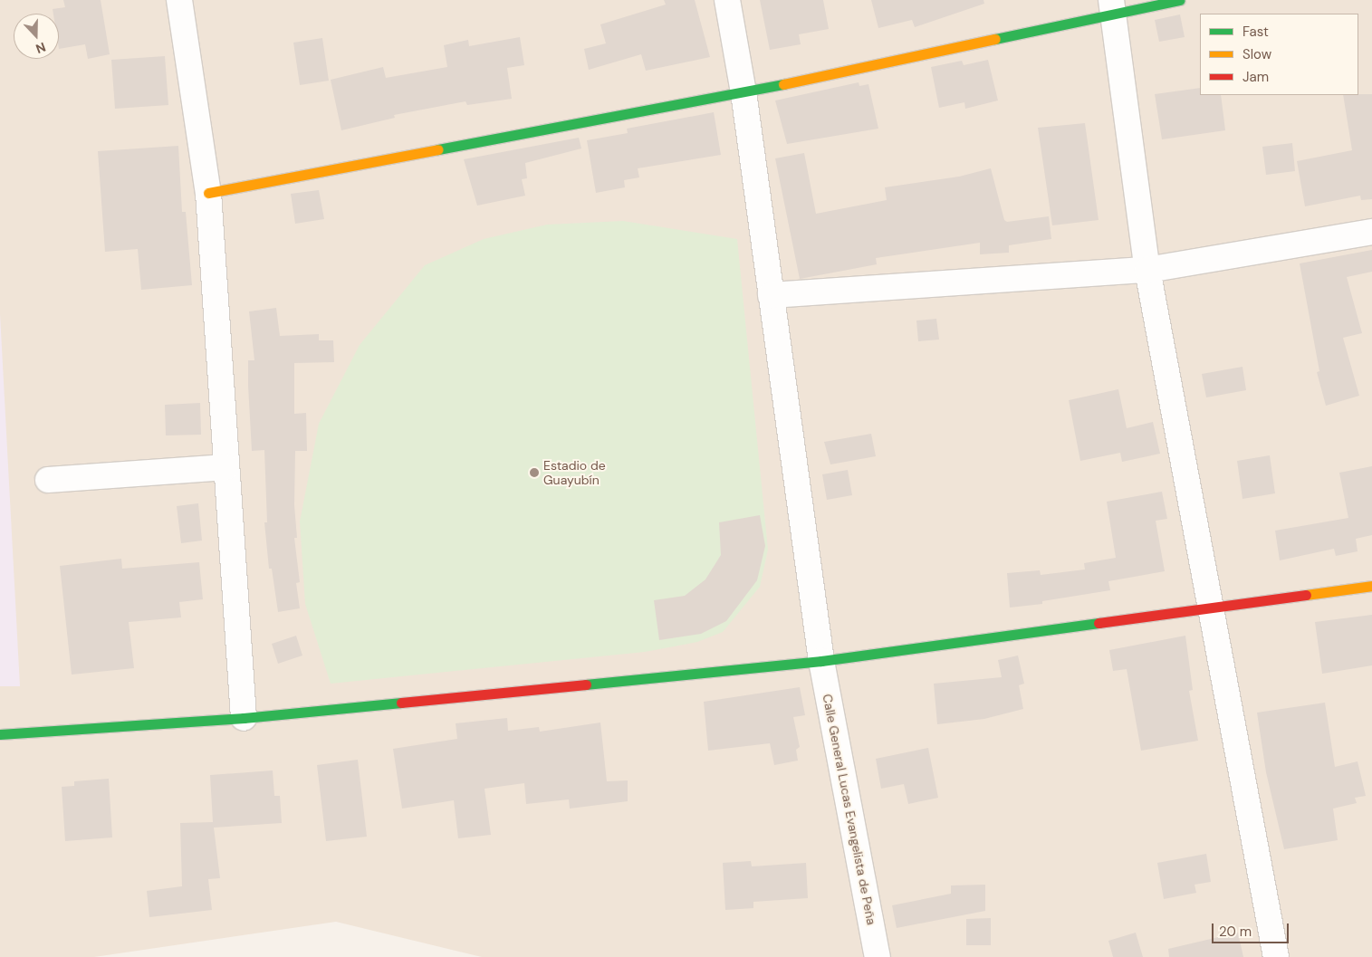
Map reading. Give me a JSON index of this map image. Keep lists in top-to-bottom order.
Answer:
{
  "streets": {
    "street": ["Calle General Lucas Evangelista de Peña"]
  },
  "places": ["Estadio de Guayubín"],
  "legend": ["Fast", "Slow", "Jam"],
  "scale_bar": "20 m",
  "north": "bottom"
}
